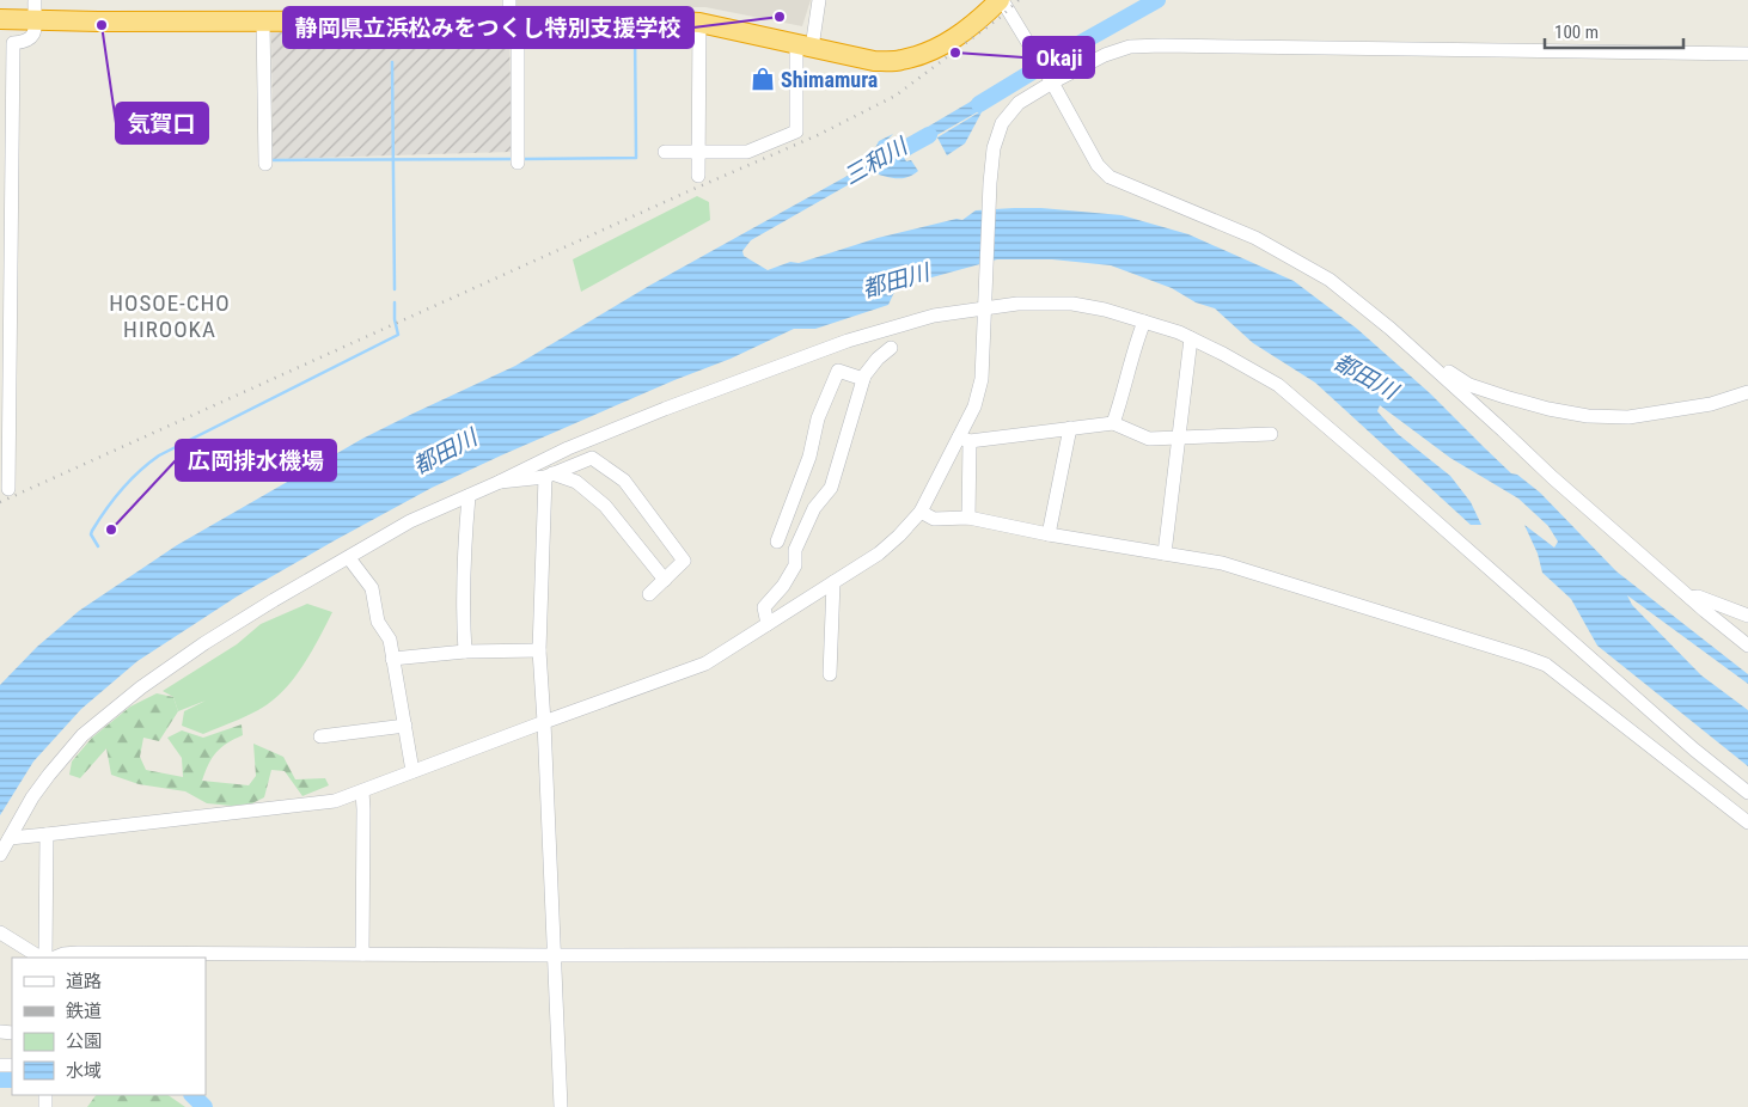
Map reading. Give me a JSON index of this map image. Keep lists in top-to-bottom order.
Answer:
{
  "districts": ["HOSOE-CHO HIROOKA"],
  "water": ["三和川", "都田川"],
  "places": {
    "other": [
      "静岡県立浜松みをつくし特別支援学校",
      "気賀口",
      "Okaji",
      "広岡排水機場"
    ],
    "shop": ["Shimamura"]
  },
  "legend": [
    "道路",
    "鉄道",
    "公園",
    "水域"
  ],
  "scale_bar": "100 m"
}
